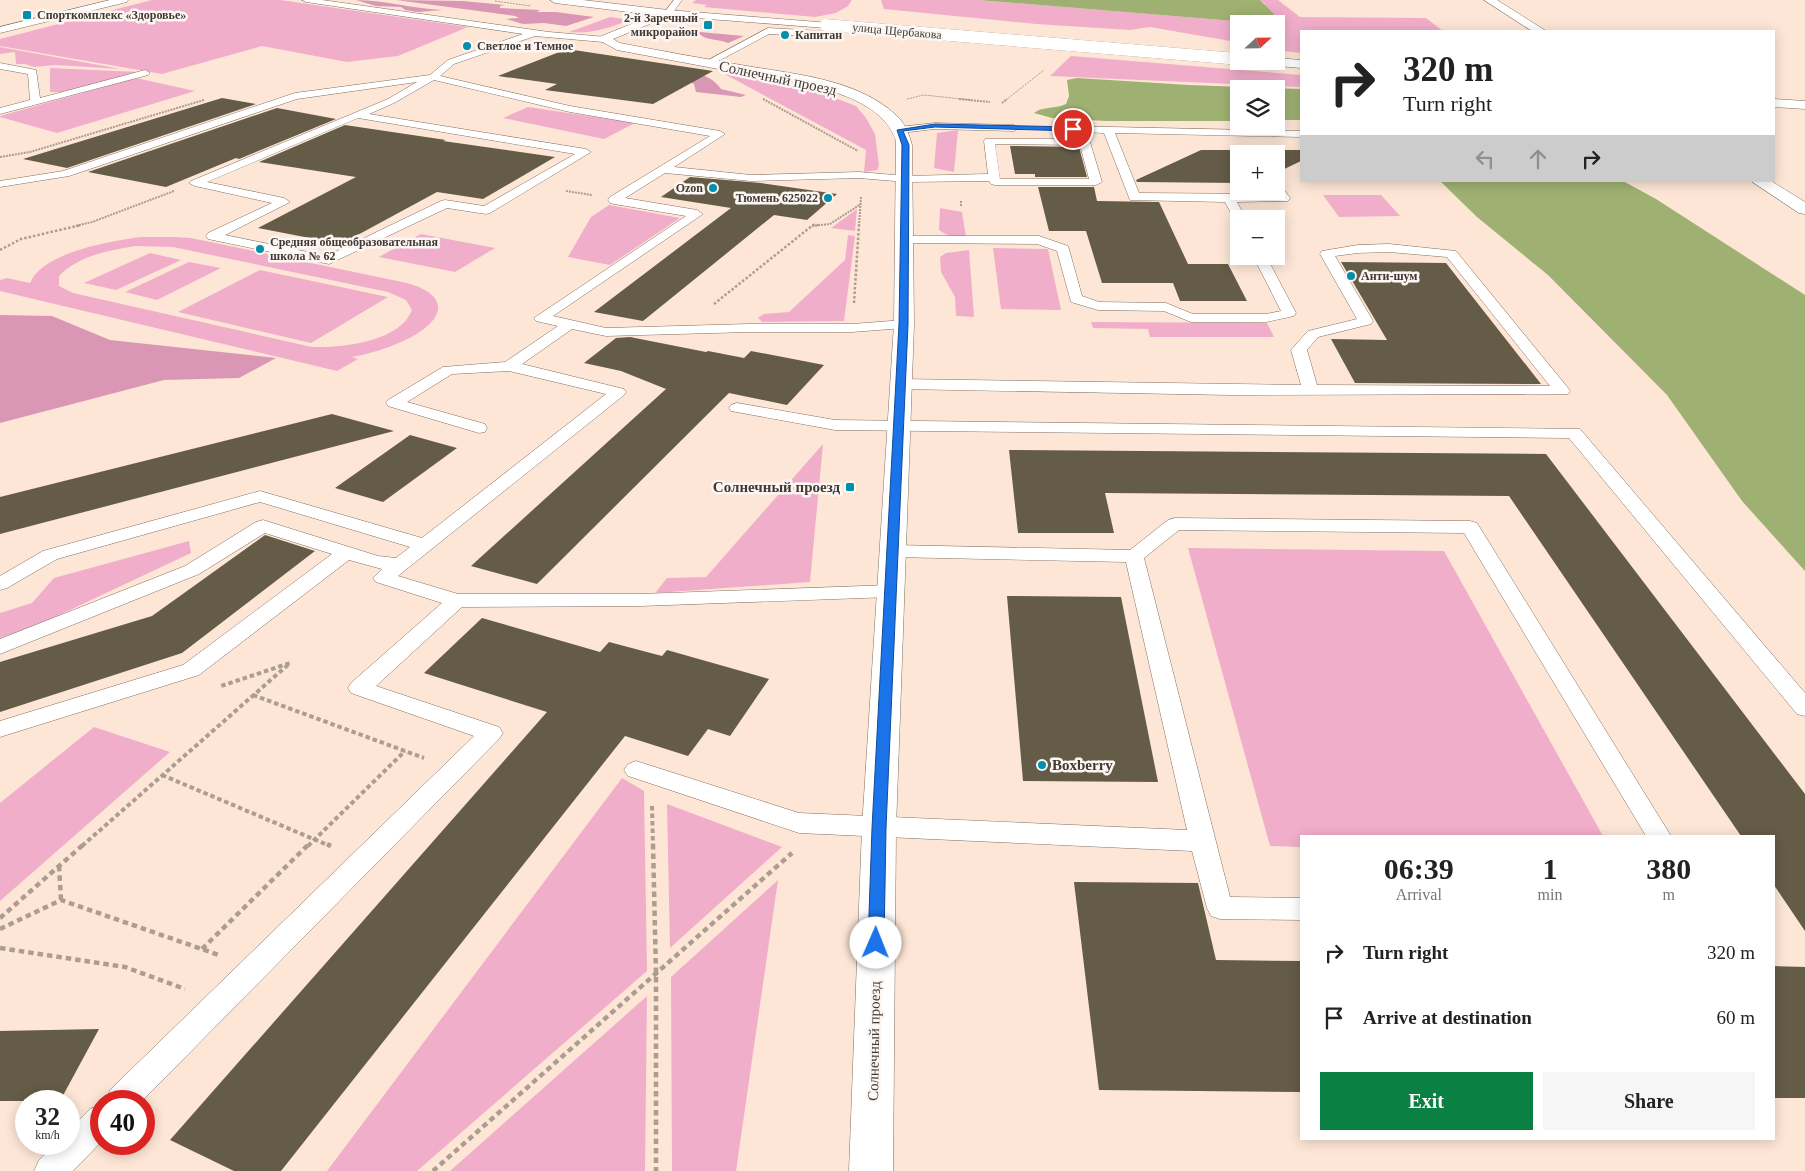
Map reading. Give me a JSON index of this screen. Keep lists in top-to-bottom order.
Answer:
{
  "streets": {
    "street": ["улица Щербакова", "Солнечный проезд"]
  },
  "places": {
    "transit": ["Спорткомплекс «Здоровье»", "2-й Заречный микрорайон", "Солнечный проезд"],
    "other": [
      "Капитан",
      "Светлое и Темное",
      "Ozon",
      "Тюмень 625022",
      "Средняя общеобразовательная школа № 62",
      "Анти-шум",
      "Boxberry"
    ]
  },
  "north": "right",
  "page": {
    "map_buttons": ["+", "−"],
    "turn": ["320 m", "Turn right"],
    "eta": [
      "06:39",
      "Arrival",
      "1",
      "min",
      "380",
      "m"
    ],
    "list": [
      {
        "name": "Turn right",
        "value": "320 m"
      },
      {
        "name": "Arrive at destination",
        "value": "60 m"
      }
    ],
    "buttons": ["Exit", "Share"],
    "speed": "32 km/h",
    "limit": "40"
  }
}
